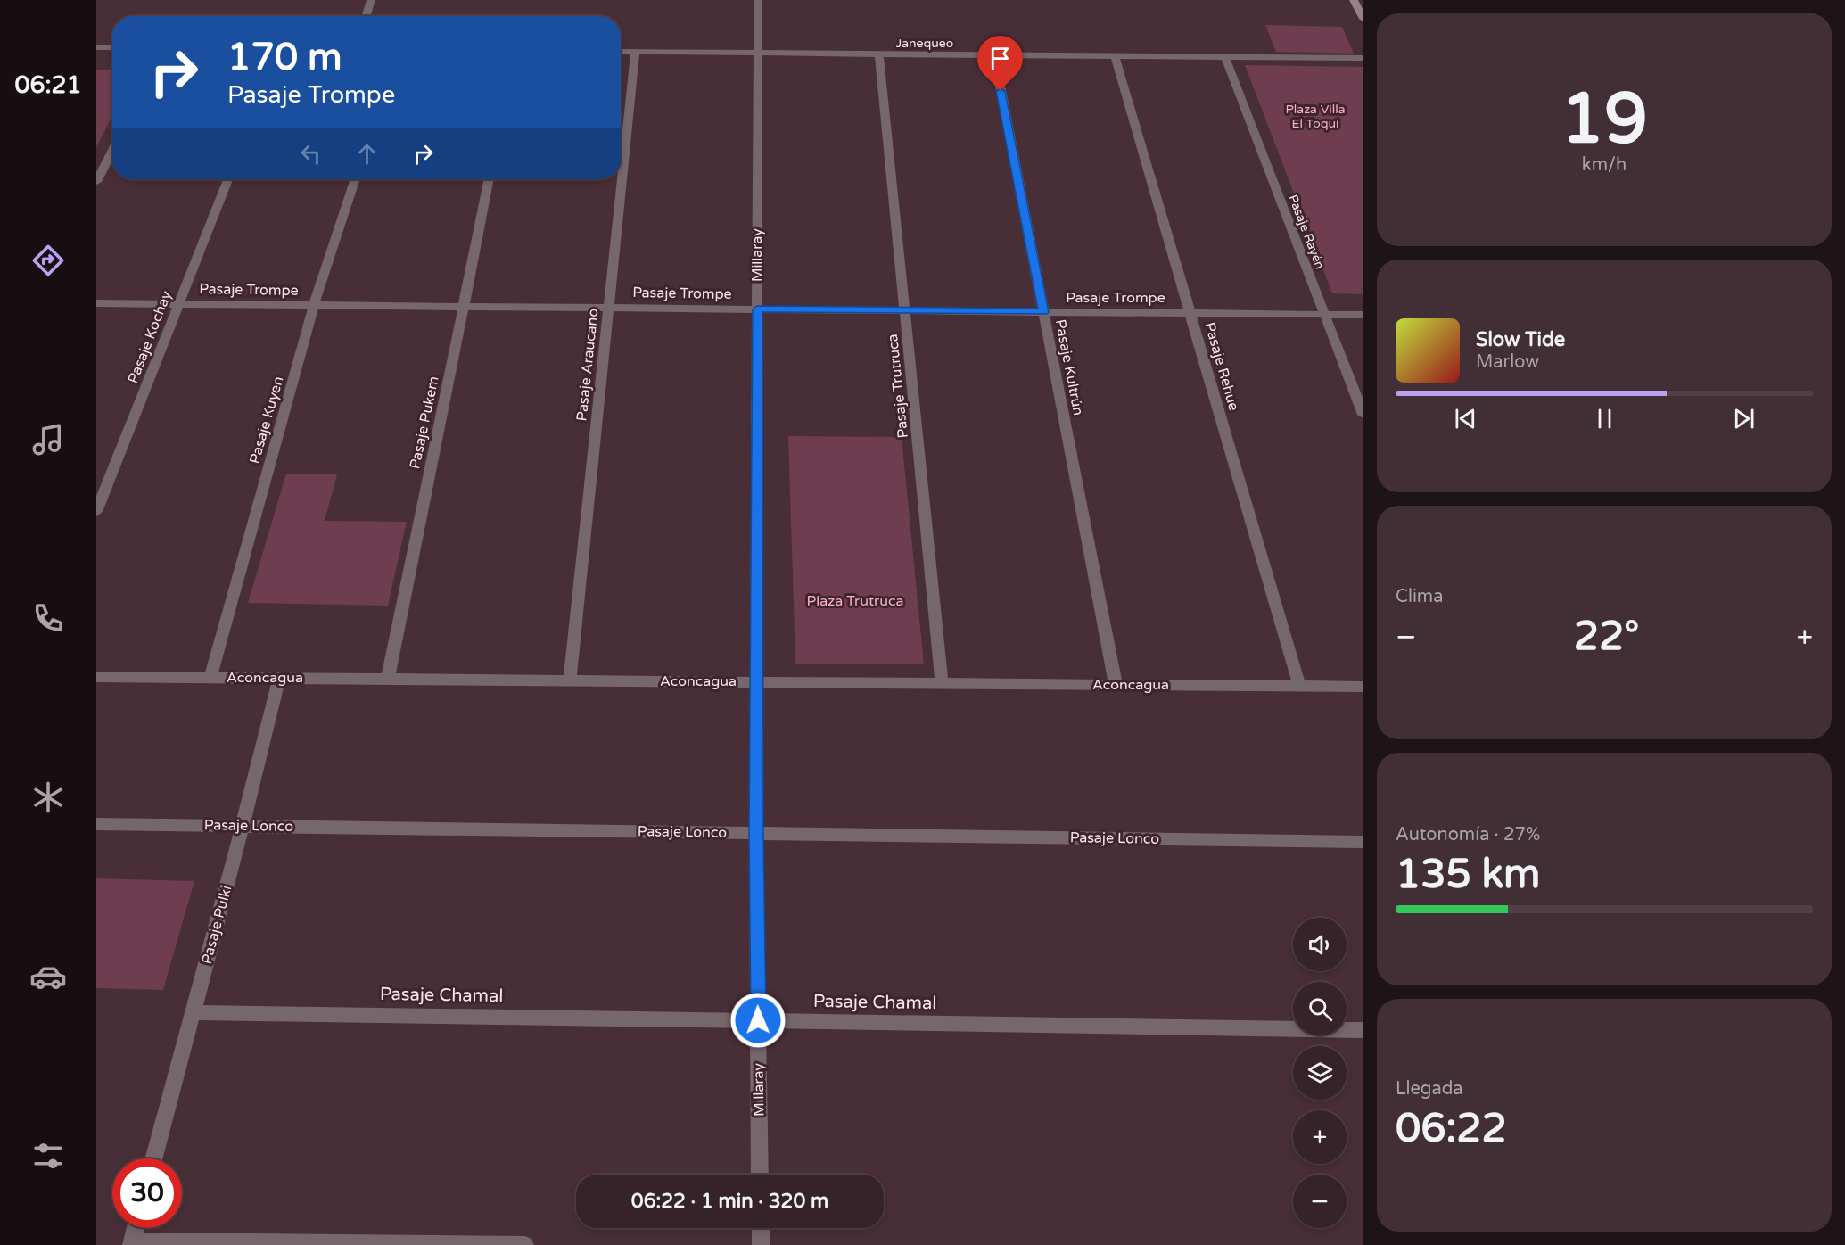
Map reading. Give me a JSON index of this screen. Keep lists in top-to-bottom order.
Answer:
{
  "streets": {
    "street": [
      "Janequeo",
      "Pasaje Rayén",
      "Millaray",
      "Pasaje Trompe",
      "Pasaje Kochay",
      "Pasaje Araucano",
      "Pasaje Rehue",
      "Pasaje Kultrún",
      "Pasaje Trutruca",
      "Pasaje Kuyen",
      "Pasaje Pukem",
      "Aconcagua",
      "Pasaje Lonco",
      "Pasaje Pulki",
      "Pasaje Chamal"
    ]
  },
  "crossings": [
    ["Janequeo", "Pasaje Rayén"],
    ["Janequeo", "Millaray"],
    ["Janequeo", "Pasaje Araucano"],
    ["Janequeo", "Pasaje Rehue"],
    ["Janequeo", "Pasaje Kultrún"],
    ["Janequeo", "Pasaje Trutruca"],
    ["Pasaje Rayén", "Pasaje Trompe"],
    ["Millaray", "Pasaje Trompe"],
    ["Millaray", "Aconcagua"],
    ["Millaray", "Pasaje Lonco"],
    ["Millaray", "Pasaje Chamal"],
    ["Pasaje Trompe", "Pasaje Kochay"],
    ["Pasaje Trompe", "Pasaje Araucano"],
    ["Pasaje Trompe", "Pasaje Rehue"],
    ["Pasaje Trompe", "Pasaje Kultrún"],
    ["Pasaje Trompe", "Pasaje Trutruca"],
    ["Pasaje Trompe", "Pasaje Kuyen"],
    ["Pasaje Trompe", "Pasaje Pukem"],
    ["Pasaje Araucano", "Aconcagua"],
    ["Pasaje Rehue", "Aconcagua"],
    ["Pasaje Kultrún", "Aconcagua"],
    ["Pasaje Trutruca", "Aconcagua"],
    ["Pasaje Kuyen", "Aconcagua"],
    ["Pasaje Pukem", "Aconcagua"],
    ["Aconcagua", "Pasaje Pulki"],
    ["Pasaje Lonco", "Pasaje Pulki"],
    ["Pasaje Pulki", "Pasaje Chamal"]
  ],
  "parks": ["Plaza Villa El Toqui", "Plaza Trutruca"],
  "page": {
    "tabs": "06:21",
    "tile": [
      ["19", "km/h"],
      "Clima",
      ["Autonomía · 27%", "135 km"],
      ["Llegada", "06:22"]
    ],
    "turn": ["170 m", "Pasaje Trompe"],
    "song": ["Slow Tide", "Marlow"],
    "heat": ["−", "22°", "+"],
    "map_buttons": ["+", "−"],
    "limit": "30",
    "trip": "06:22 · 1 min · 320 m"
  }
}
